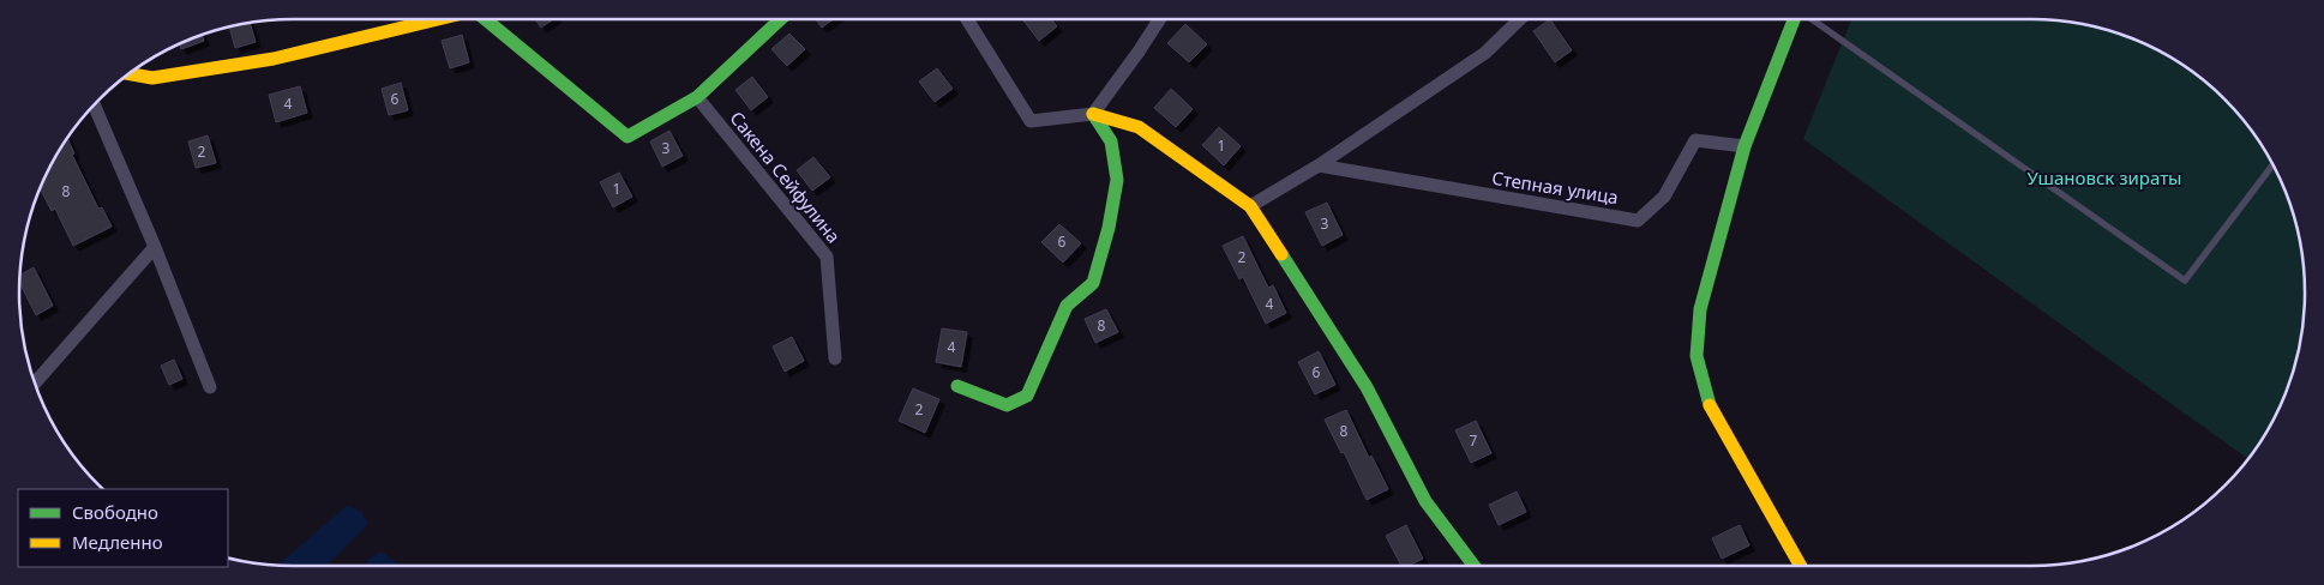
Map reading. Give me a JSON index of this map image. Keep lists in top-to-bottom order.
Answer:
{
  "streets": {
    "street": ["Сакена Сейфулина", "Степная улица"]
  },
  "parks": ["Ушановск зираты"],
  "house_numbers": [
    "6",
    "4",
    "1",
    "3",
    "2",
    "1",
    "8",
    "3",
    "6",
    "2",
    "4",
    "8",
    "4",
    "6",
    "2",
    "8",
    "7"
  ],
  "legend": ["Свободно", "Медленно"]
}
